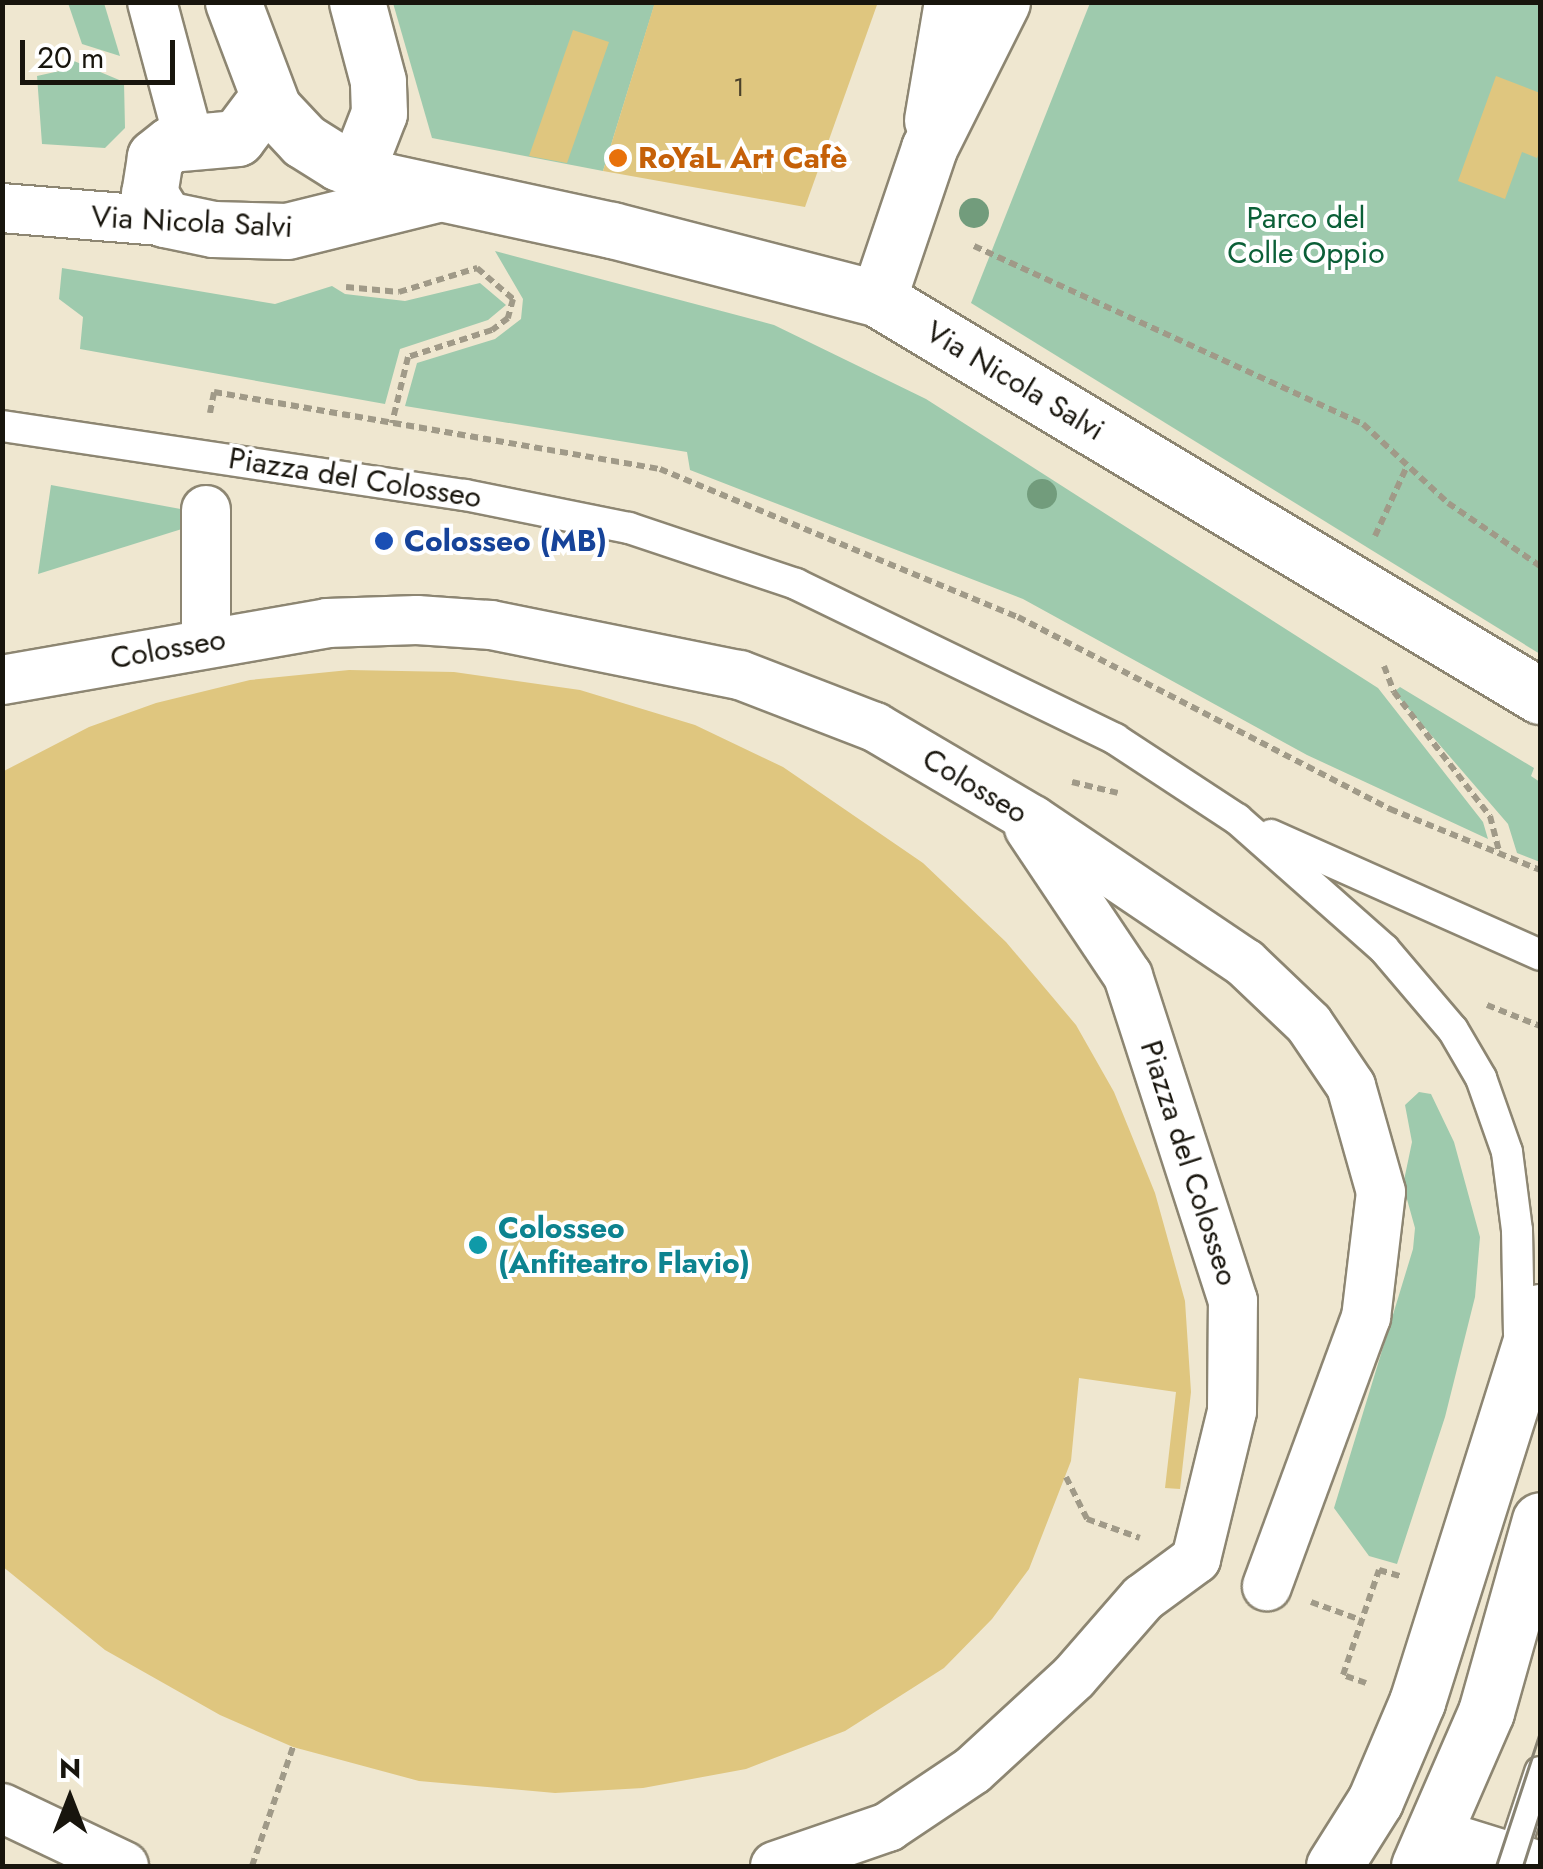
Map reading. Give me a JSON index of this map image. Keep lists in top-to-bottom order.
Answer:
{
  "streets": {
    "main road": ["Via Nicola Salvi", "Piazza del Colosseo"],
    "street": ["Colosseo"]
  },
  "crossings": [
    ["Piazza del Colosseo", "Colosseo"]
  ],
  "parks": ["Parco del Colle Oppio"],
  "places": ["RoYaL Art Cafè", "Colosseo (MB)", "Colosseo (Anfiteatro Flavio)"],
  "house_numbers": ["1"],
  "scale_bar": "20 m",
  "north": "top"
}
